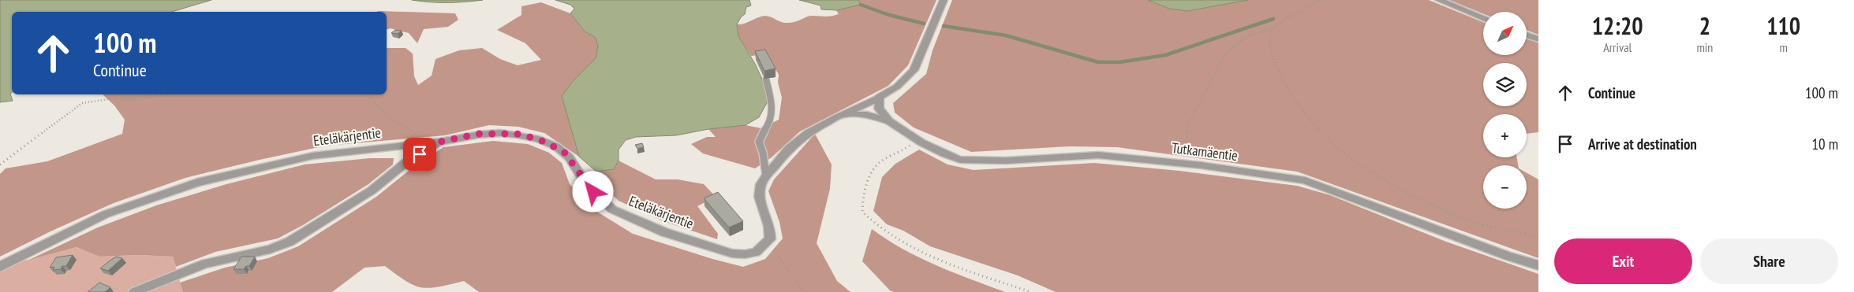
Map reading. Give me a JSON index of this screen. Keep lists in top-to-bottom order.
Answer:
{
  "streets": {
    "street": ["Eteläkärjentie", "Tutkamäentie"]
  },
  "north": "top right",
  "page": {
    "eta": [
      "12:20",
      "Arrival",
      "2",
      "min",
      "110",
      "m"
    ],
    "map_buttons": ["+", "−"],
    "turn": ["100 m", "Continue"],
    "list": [
      {
        "name": "Continue",
        "value": "100 m"
      },
      {
        "name": "Arrive at destination",
        "value": "10 m"
      }
    ],
    "buttons": ["Exit", "Share"]
  }
}
